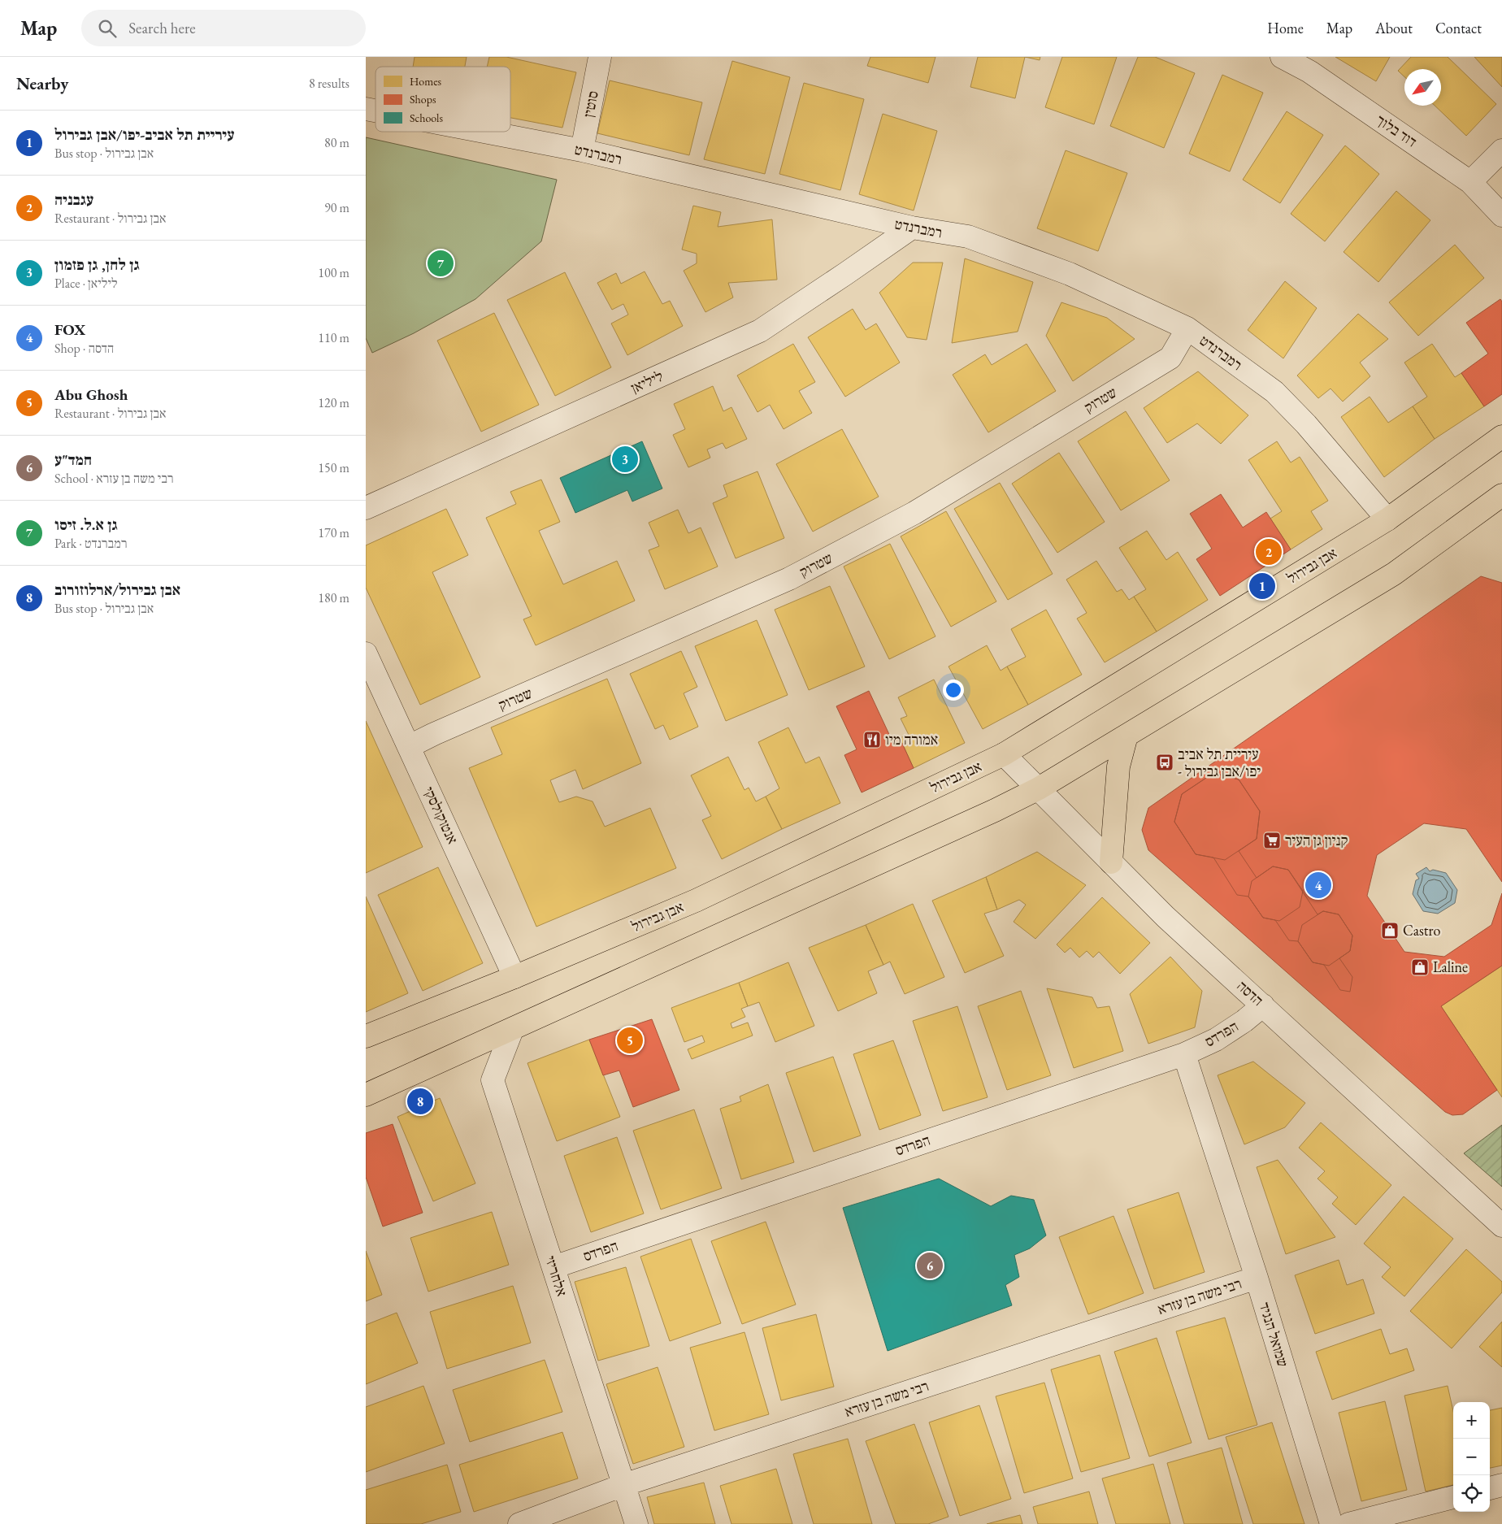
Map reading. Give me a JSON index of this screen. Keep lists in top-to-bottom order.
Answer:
{
  "streets": {
    "main road": ["אבן גבירול"],
    "street": [
      "סוטין",
      "דוד בלוך",
      "רמברנדט",
      "ליליאן",
      "שטרוק",
      "אנטוקולסקי",
      "הדסה",
      "הפרדס",
      "אלחריזי",
      "רבי משה בן עזרא",
      "שמואל הנגיד"
    ]
  },
  "crossings": [
    ["סוטין", "רמברנדט"],
    ["רמברנדט", "ליליאן"],
    ["רמברנדט", "שטרוק"],
    ["רמברנדט", "אבן גבירול"],
    ["שטרוק", "אנטוקולסקי"],
    ["אבן גבירול", "אנטוקולסקי"],
    ["אבן גבירול", "הדסה"],
    ["הדסה", "הפרדס"],
    ["הפרדס", "אלחריזי"],
    ["הפרדס", "שמואל הנגיד"],
    ["אלחריזי", "רבי משה בן עזרא"],
    ["רבי משה בן עזרא", "שמואל הנגיד"]
  ],
  "places": {
    "restaurant": ["אמורה מיו"],
    "bus stop": ["עיריית תל אביב - יפו/אבן גבירול"],
    "supermarket": ["קניון גן העיר"],
    "shop": ["Castro", "Laline"]
  },
  "legend": ["Homes", "Shops", "Schools"],
  "north": "bottom left",
  "page": {
    "header": "Map",
    "search": "Search here",
    "nav": [
      "Home",
      "Map",
      "About",
      "Contact"
    ],
    "heading": ["Nearby", "8 results"],
    "list": [
      {
        "mark": "1",
        "name": "עיריית תל אביב-יפו/אבן גבירול",
        "note": "Bus stop · אבן גבירול",
        "value": "80 m"
      },
      {
        "mark": "2",
        "name": "עגבניה",
        "note": "Restaurant · אבן גבירול",
        "value": "90 m"
      },
      {
        "mark": "3",
        "name": "גן לחן, גן פזמון",
        "note": "Place · ליליאן",
        "value": "100 m"
      },
      {
        "mark": "4",
        "name": "FOX",
        "note": "Shop · הדסה",
        "value": "110 m"
      },
      {
        "mark": "5",
        "name": "Abu Ghosh",
        "note": "Restaurant · אבן גבירול",
        "value": "120 m"
      },
      {
        "mark": "6",
        "name": "חמד\"ע",
        "note": "School · רבי משה בן עזרא",
        "value": "150 m"
      },
      {
        "mark": "7",
        "name": "גן א.ל. זיסו",
        "note": "Park · רמברנדט",
        "value": "170 m"
      },
      {
        "mark": "8",
        "name": "אבן גבירול/ארלוזורוב",
        "note": "Bus stop · אבן גבירול",
        "value": "180 m"
      }
    ],
    "pins": [
      "7",
      "3",
      "2",
      "1",
      "4",
      "5",
      "8",
      "6"
    ],
    "map_buttons": ["+", "−"]
  }
}
